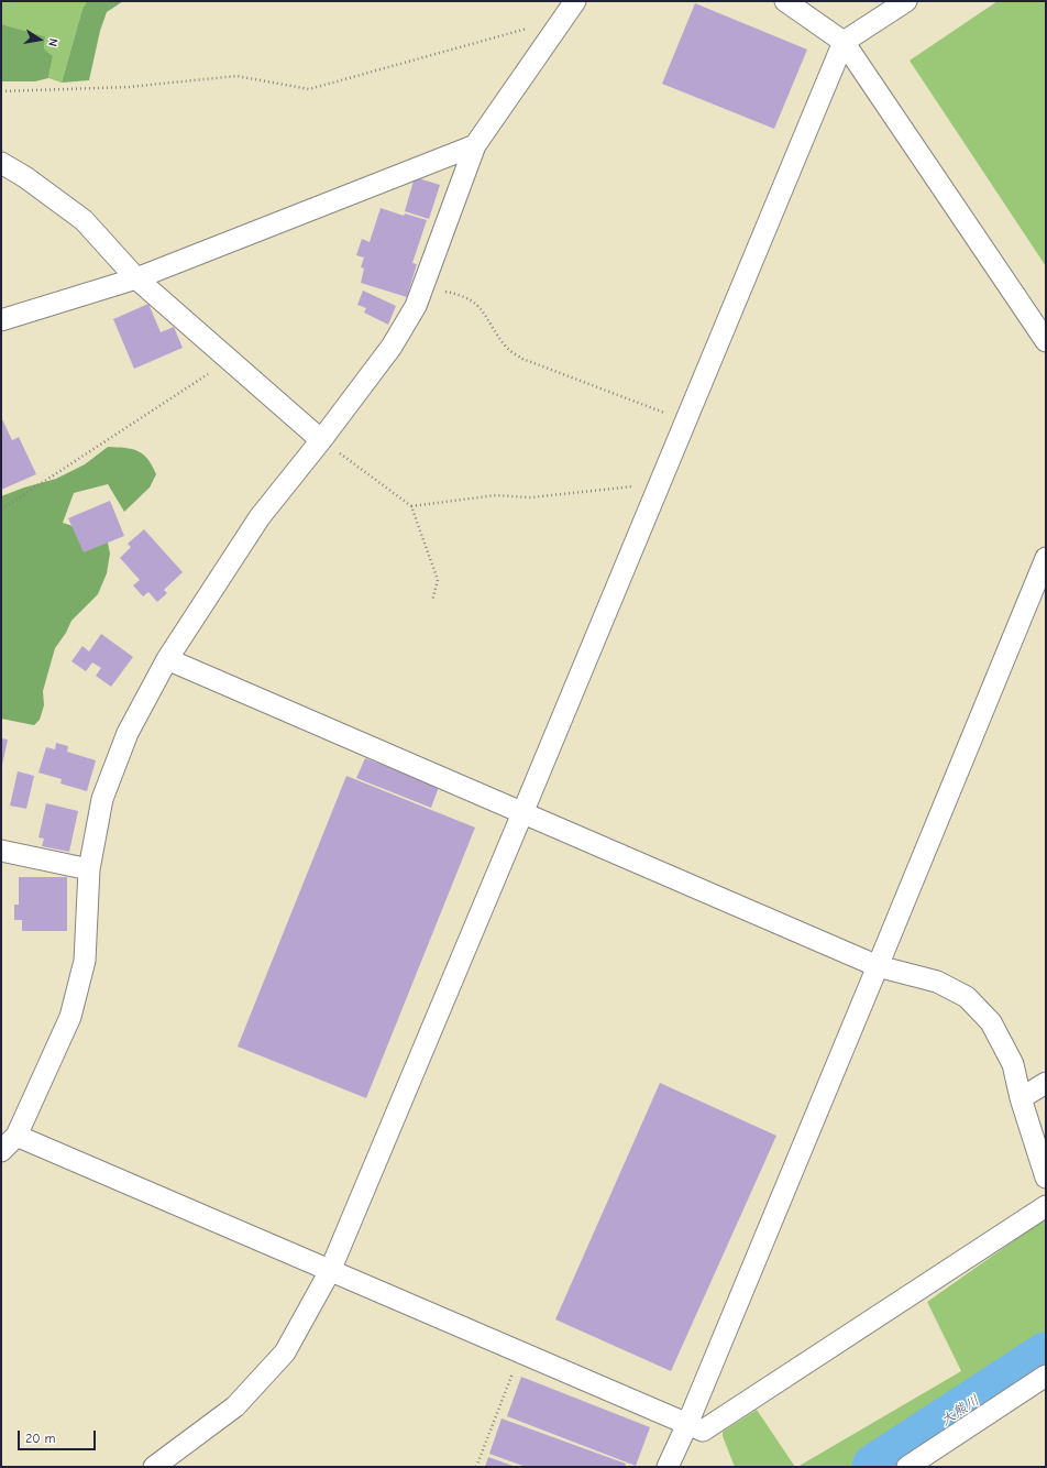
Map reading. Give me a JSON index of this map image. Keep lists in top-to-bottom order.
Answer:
{
  "water": ["大熊川"],
  "scale_bar": "20 m",
  "north": "right"
}
